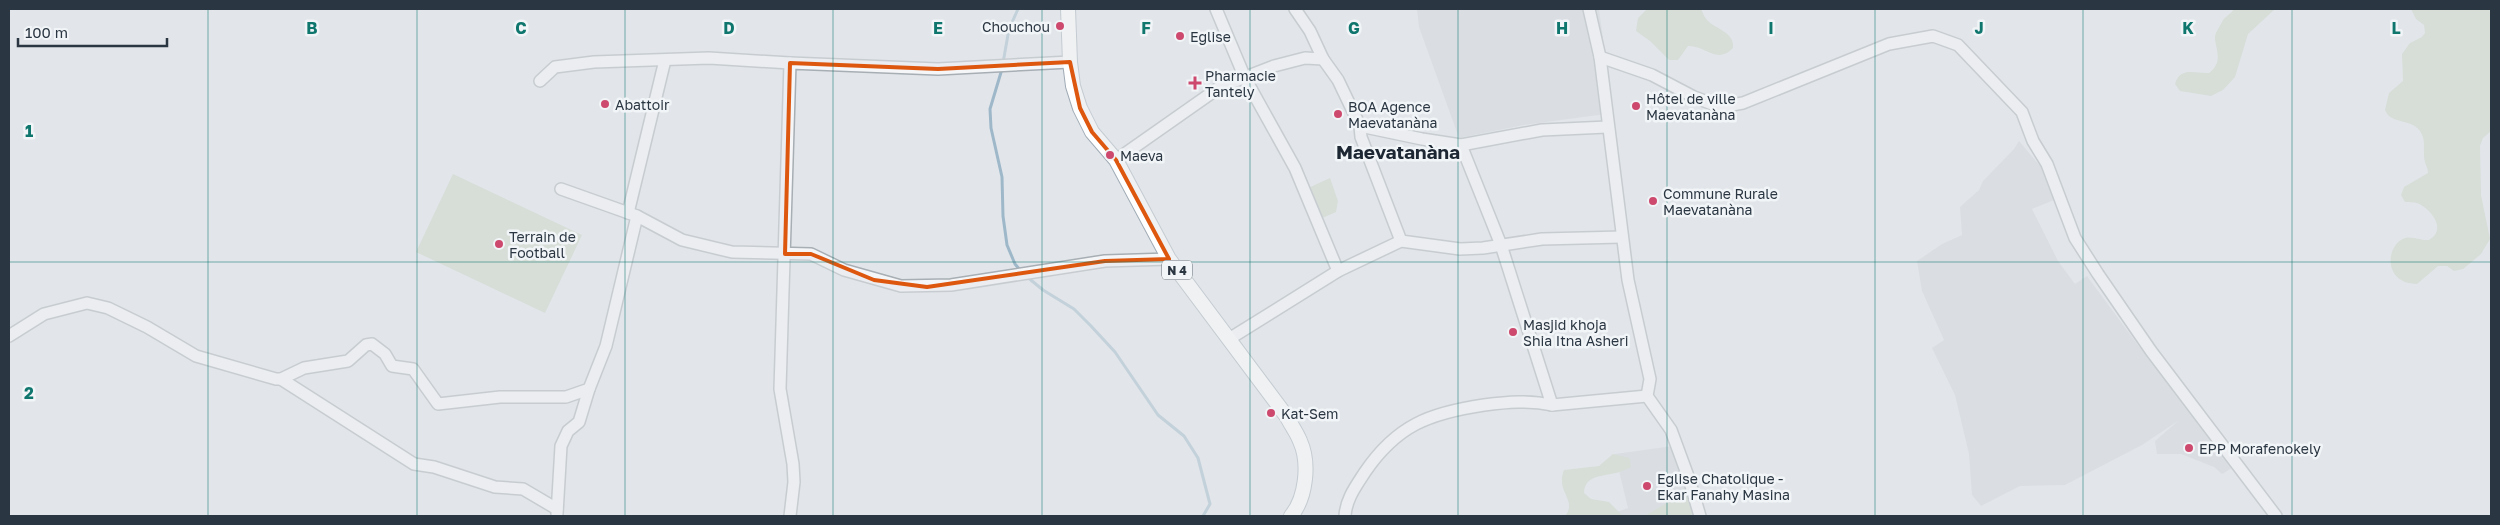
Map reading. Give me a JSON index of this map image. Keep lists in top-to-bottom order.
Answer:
{
  "streets": {
    "main road": ["N 4"]
  },
  "districts": ["Maevatanàna"],
  "places": {
    "other": [
      "Chouchou",
      "Eglise",
      "Abattoir",
      "Hôtel de ville Maevatanàna",
      "BOA Agence Maevatanàna",
      "Maeva",
      "Commune Rurale Maevatanàna",
      "Terrain de Football",
      "Masjid khoja Shia Itna Asheri",
      "Kat-Sem",
      "EPP Morafenokely",
      "Eglise Chatolique - Ekar Fanahy Masina"
    ],
    "health": ["Pharmacie Tantely"]
  },
  "scale_bar": "100 m",
  "grid": {
    "columns": [
      "B",
      "C",
      "D",
      "E",
      "F",
      "G",
      "H",
      "I",
      "J",
      "K",
      "L"
    ],
    "rows": ["1", "2"]
  }
}
